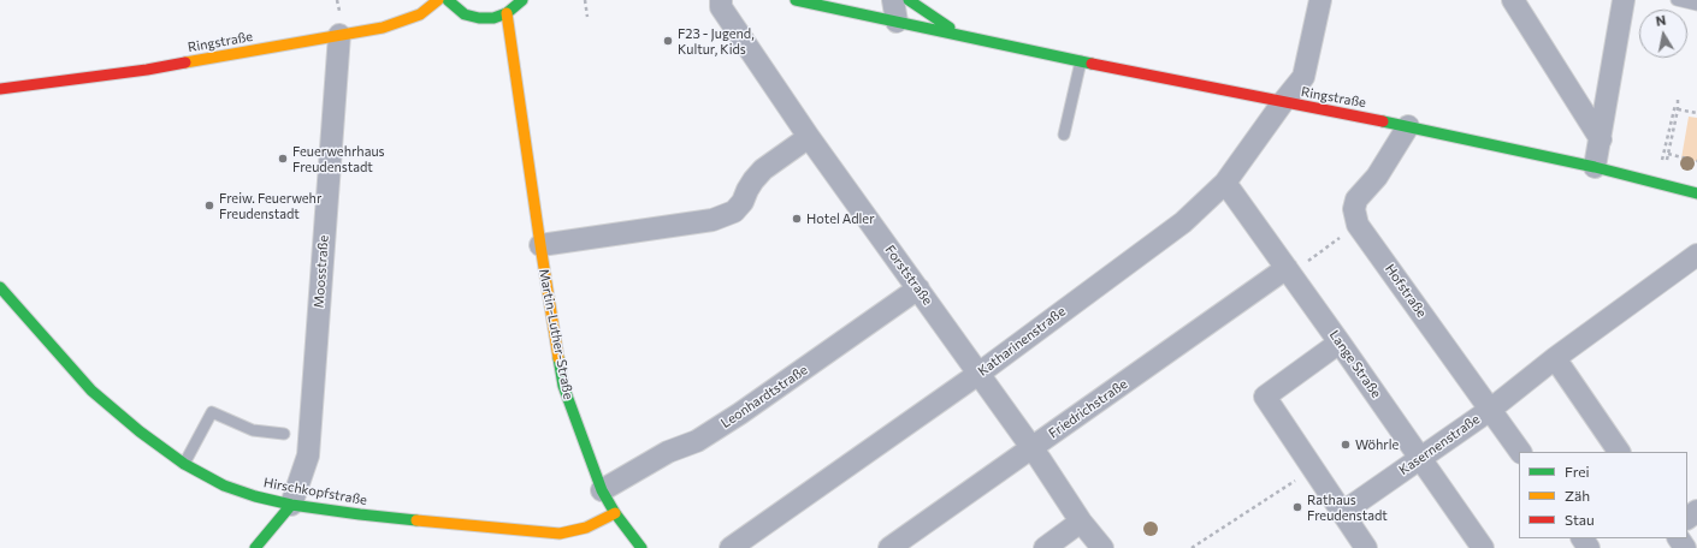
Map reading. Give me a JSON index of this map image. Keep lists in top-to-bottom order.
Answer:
{
  "streets": {
    "main road": ["Ringstraße", "Martin-Luther-Straße", "Hirschkopfstraße"],
    "street": [
      "Moosstraße",
      "Forststraße",
      "Hofstraße",
      "Katharinenstraße",
      "Lange Straße",
      "Leonhardtstraße",
      "Friedrichstraße",
      "Kasernenstraße"
    ]
  },
  "crossings": [
    ["Ringstraße", "Moosstraße"],
    ["Ringstraße", "Katharinenstraße"],
    ["Moosstraße", "Hirschkopfstraße"],
    ["Forststraße", "Katharinenstraße"],
    ["Forststraße", "Leonhardtstraße"],
    ["Forststraße", "Friedrichstraße"],
    ["Hofstraße", "Kasernenstraße"],
    ["Martin-Luther-Straße", "Leonhardtstraße"],
    ["Martin-Luther-Straße", "Hirschkopfstraße"],
    ["Katharinenstraße", "Lange Straße"],
    ["Lange Straße", "Friedrichstraße"],
    ["Lange Straße", "Kasernenstraße"]
  ],
  "places": [
    "F23 - Jugend, Kultur, Kids",
    "Feuerwehrhaus Freudenstadt",
    "Freiw. Feuerwehr Freudenstadt",
    "Hotel Adler",
    "Wöhrle",
    "Rathaus Freudenstadt"
  ],
  "legend": ["Frei", "Zäh", "Stau"],
  "north": "top"
}
